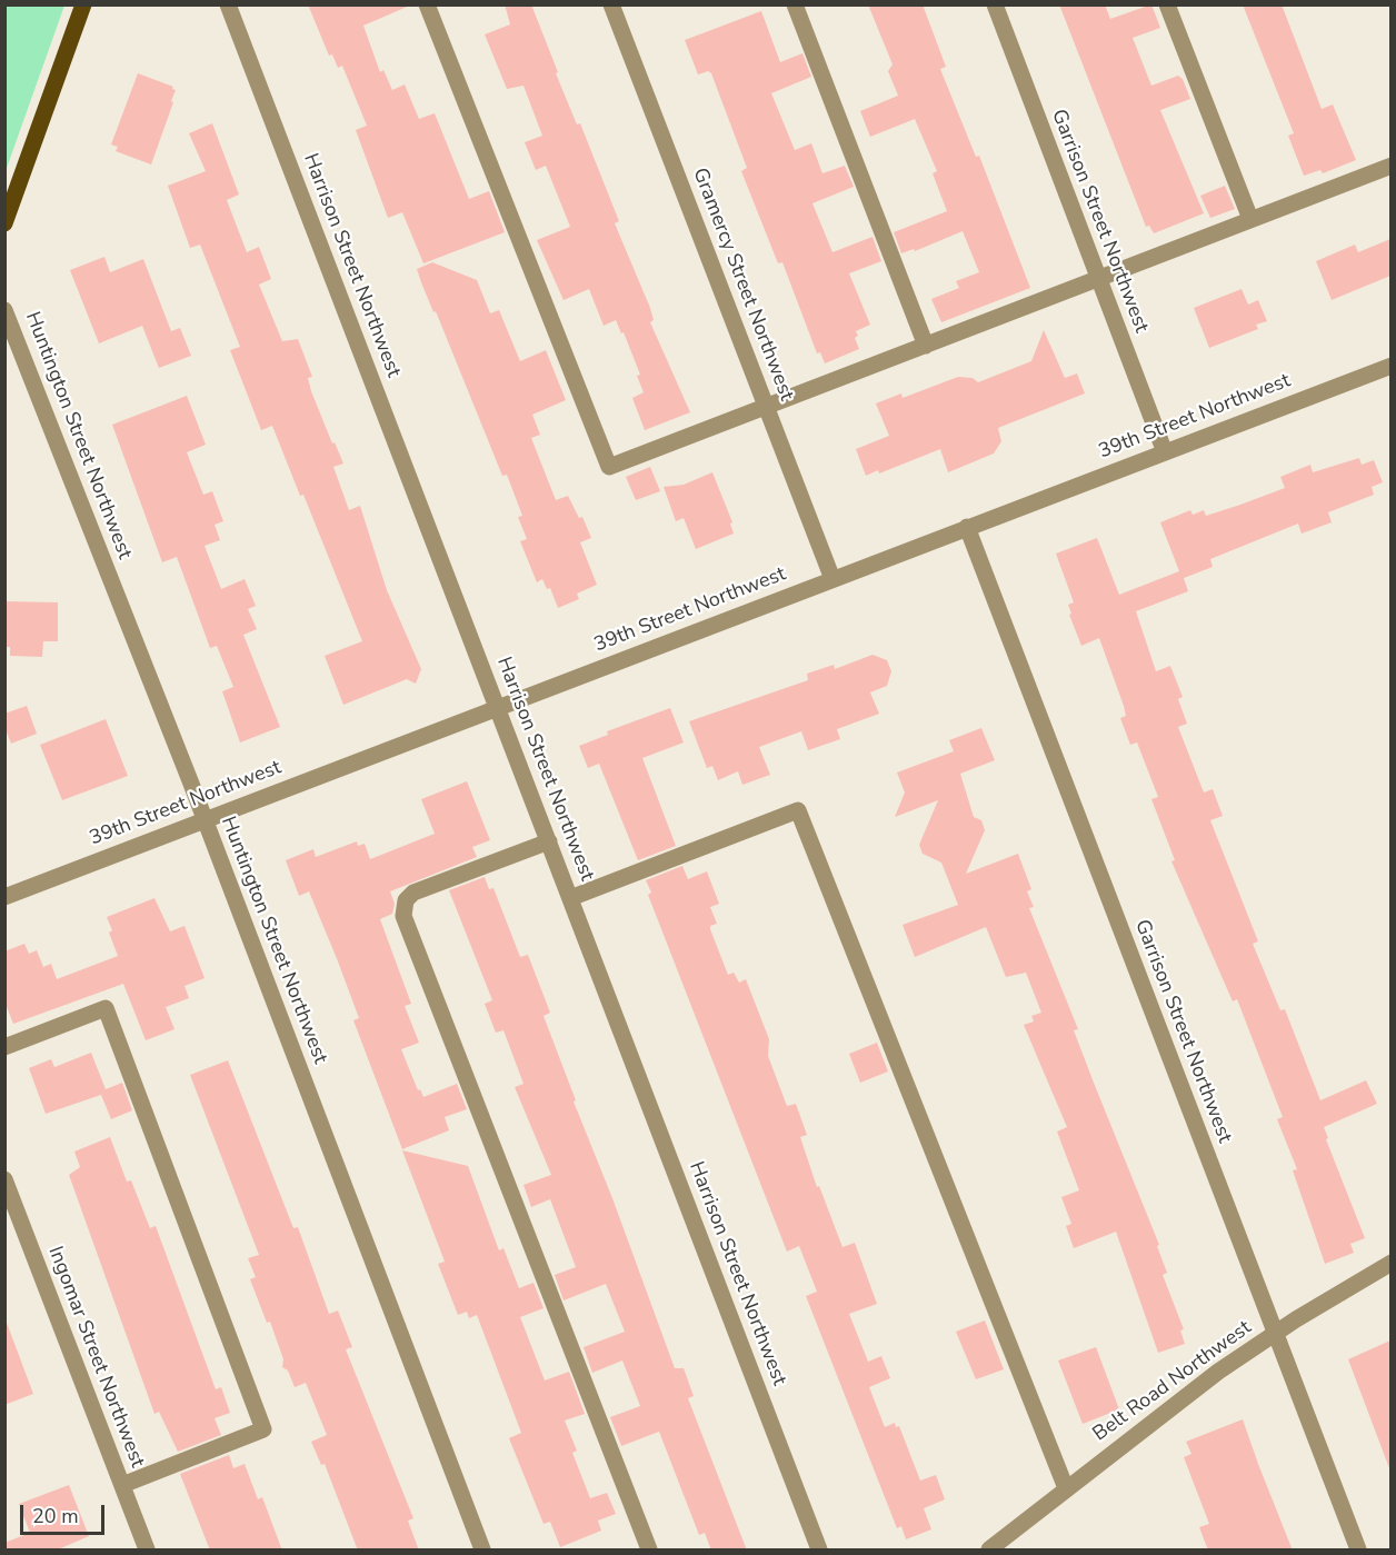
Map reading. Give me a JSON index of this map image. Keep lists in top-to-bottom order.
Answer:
{
  "streets": {
    "street": [
      "Garrison Street Northwest",
      "Harrison Street Northwest",
      "Gramercy Street Northwest",
      "39th Street Northwest",
      "Huntington Street Northwest",
      "Ingomar Street Northwest",
      "Belt Road Northwest"
    ]
  },
  "crossings": [
    ["Garrison Street Northwest", "39th Street Northwest"],
    ["Garrison Street Northwest", "Belt Road Northwest"],
    ["Harrison Street Northwest", "39th Street Northwest"],
    ["Gramercy Street Northwest", "39th Street Northwest"],
    ["39th Street Northwest", "Huntington Street Northwest"]
  ],
  "scale_bar": "20 m"
}
